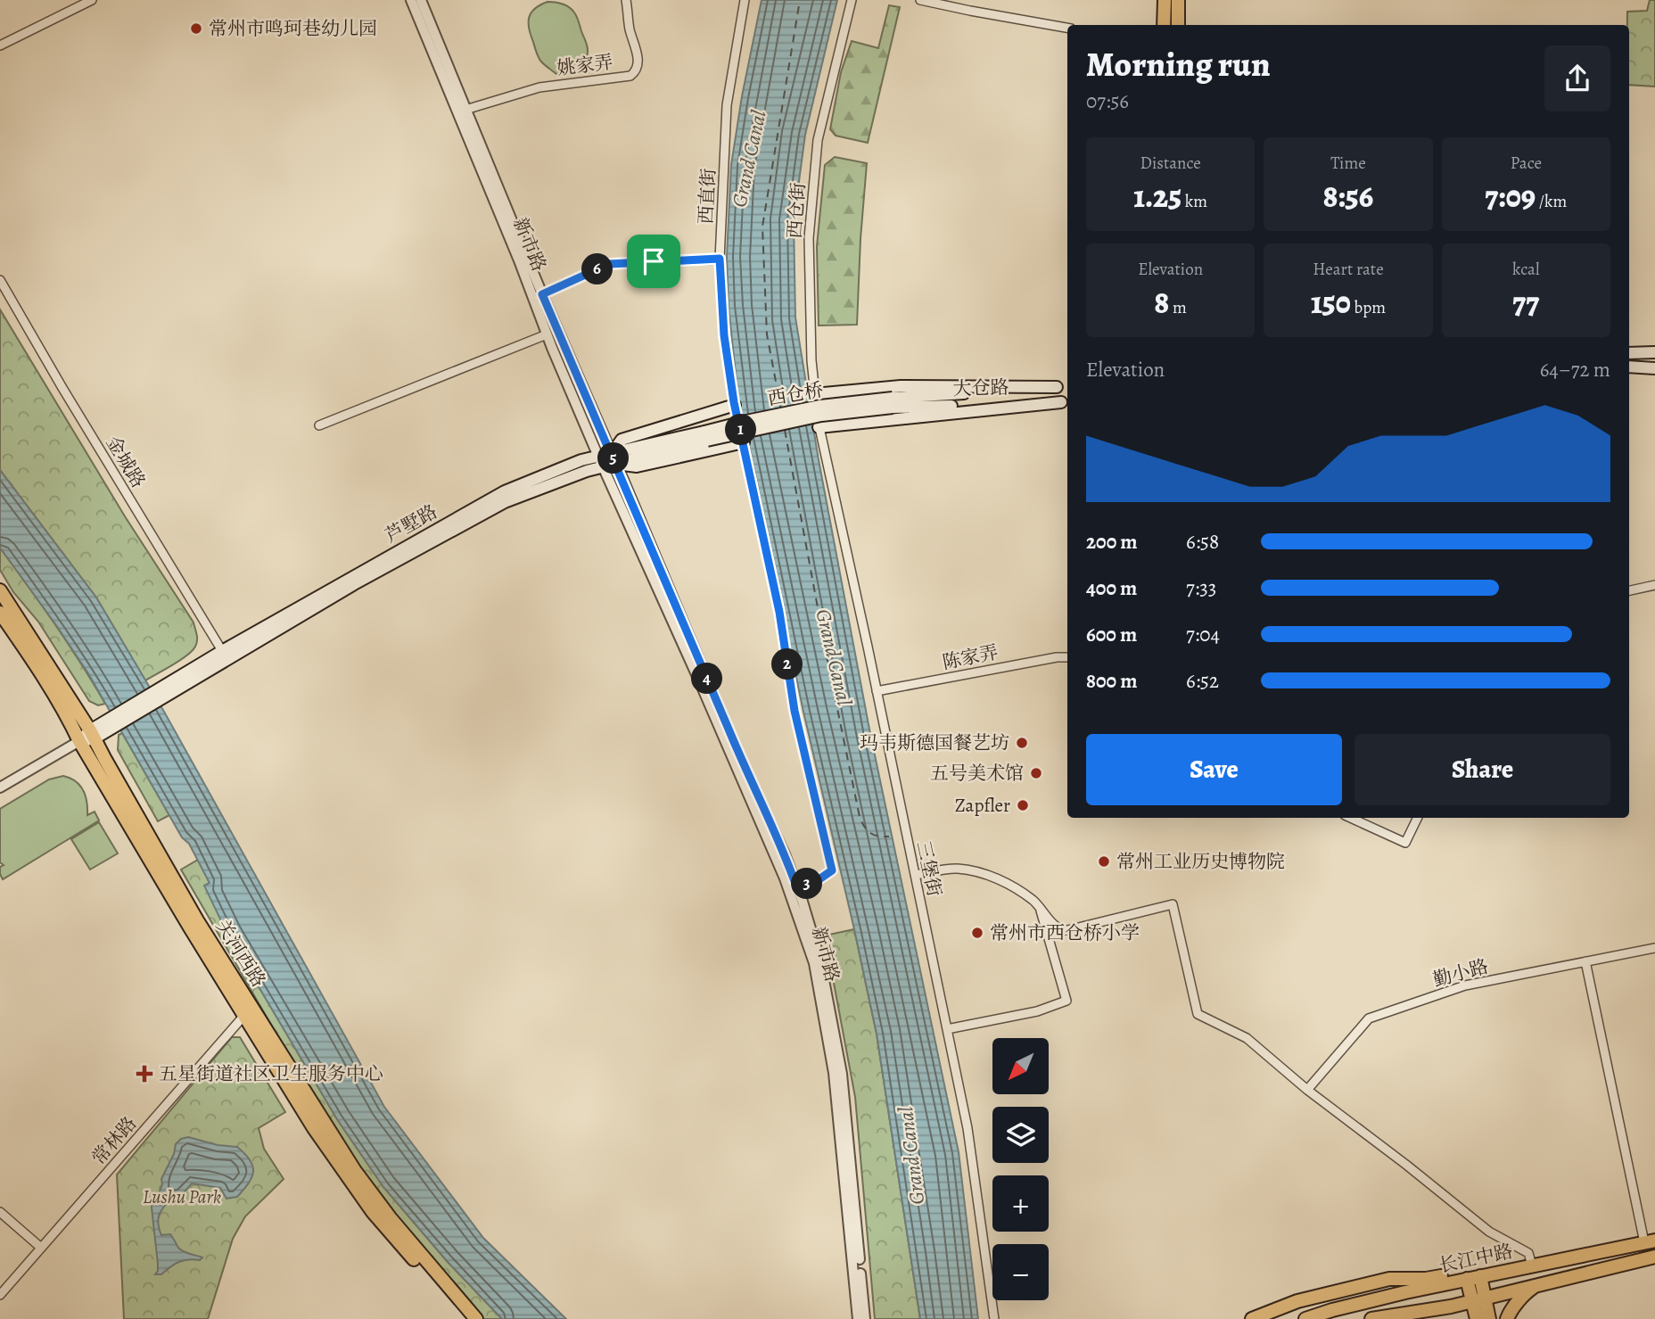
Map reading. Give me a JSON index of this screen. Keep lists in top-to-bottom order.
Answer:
{
  "streets": {
    "main road": [
      "大仓路",
      "西仓桥",
      "芦墅路",
      "关河西路",
      "长江中路"
    ],
    "street": [
      "姚家弄",
      "西直街",
      "西仓街",
      "新市路",
      "金城路",
      "陈家弄",
      "三堡街",
      "勤小路",
      "常林路"
    ]
  },
  "crossings": [
    ["姚家弄", "新市路"],
    ["西直街", "新市路"],
    ["西仓街", "三堡街"],
    ["新市路", "芦墅路"],
    ["大仓路", "西仓桥"],
    ["西仓桥", "芦墅路"],
    ["金城路", "芦墅路"],
    ["芦墅路", "关河西路"],
    ["陈家弄", "三堡街"],
    ["关河西路", "常林路"]
  ],
  "water": ["Grand Canal"],
  "parks": ["Lushu Park"],
  "places": {
    "other": [
      "常州市鸣珂巷幼儿园",
      "玛韦斯德国餐艺坊",
      "五号美术馆",
      "Zapfler",
      "常州工业历史博物院",
      "常州市西仓桥小学"
    ],
    "health": ["五星街道社区卫生服务中心"]
  },
  "north": "bottom left",
  "page": {
    "heading": ["Morning run", "07:56"],
    "stats": [
      ["Distance", "1.25 km"],
      ["Time", "8:56"],
      ["Pace", "7:09 /km"],
      ["Elevation", "8 m"],
      ["Heart rate", "150 bpm"],
      ["kcal", "77"]
    ],
    "pins": [
      "6",
      "1",
      "5",
      "2",
      "4",
      "3"
    ],
    "chart": ["Elevation", "64–72 m"],
    "list": [
      {
        "name": "200 m",
        "note": "6:58"
      },
      {
        "name": "400 m",
        "note": "7:33"
      },
      {
        "name": "600 m",
        "note": "7:04"
      },
      {
        "name": "800 m",
        "note": "6:52"
      }
    ],
    "buttons": ["Save", "Share"],
    "map_buttons": ["+", "−"]
  }
}
